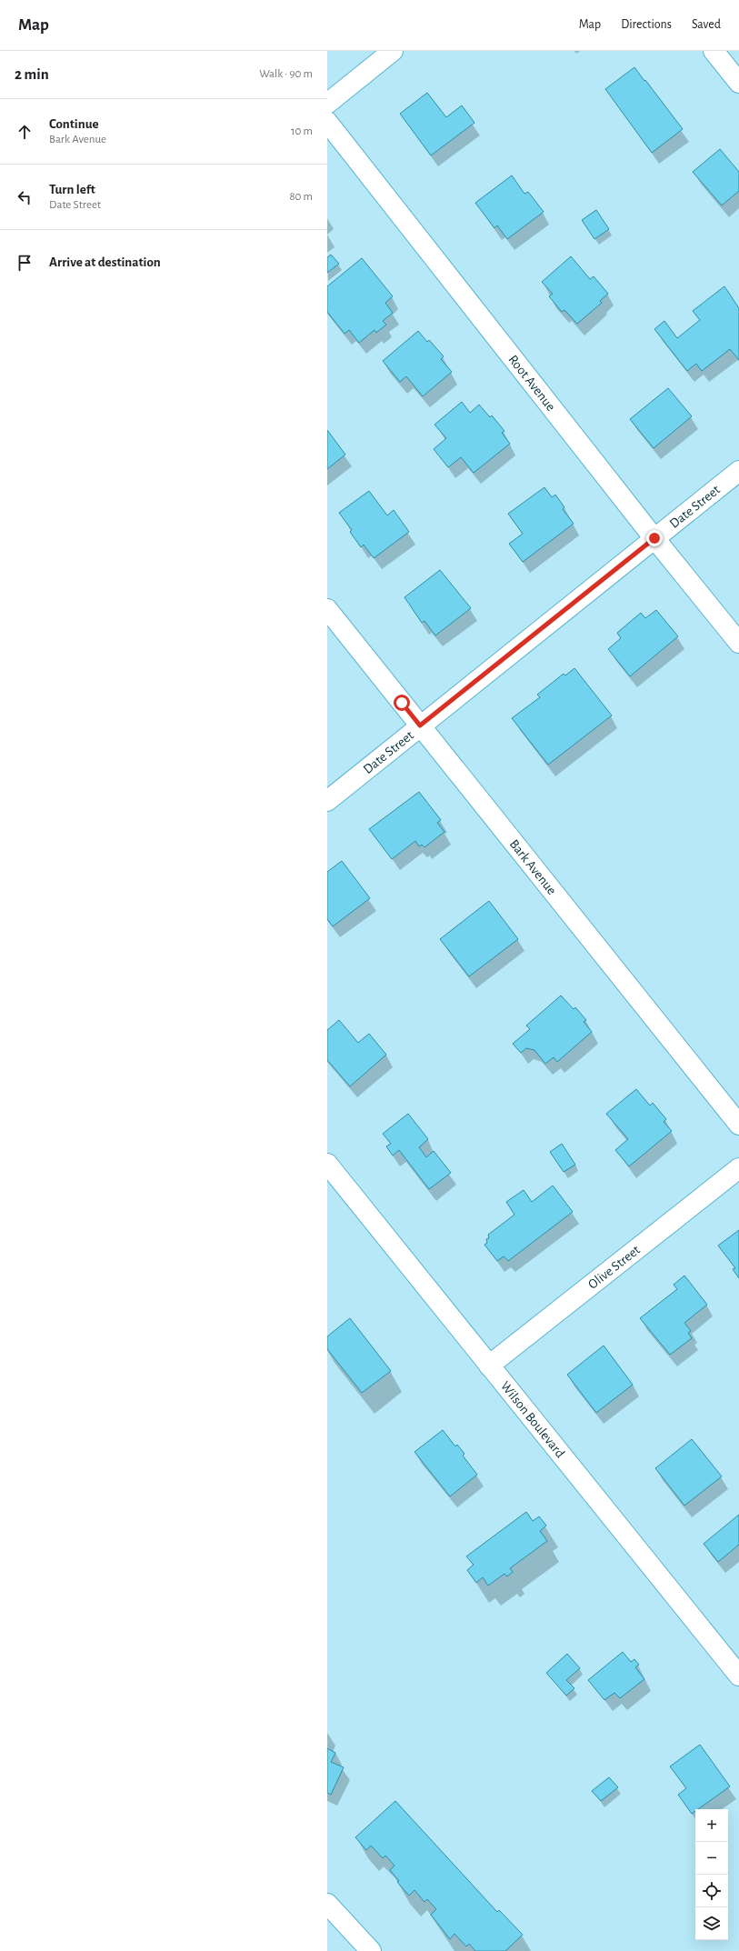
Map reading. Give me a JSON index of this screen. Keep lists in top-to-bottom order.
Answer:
{
  "streets": {
    "street": [
      "Root Avenue",
      "Date Street",
      "Bark Avenue",
      "Olive Street",
      "Wilson Boulevard"
    ]
  },
  "crossings": [
    ["Root Avenue", "Date Street"],
    ["Date Street", "Bark Avenue"],
    ["Olive Street", "Wilson Boulevard"]
  ],
  "page": {
    "header": "Map",
    "nav": ["Map", "Directions", "Saved"],
    "heading": ["2 min", "Walk · 90 m"],
    "list": [
      ["Continue", "Bark Avenue", "10 m"],
      ["Turn left", "Date Street", "80 m"],
      "Arrive at destination"
    ],
    "map_buttons": ["+", "−"]
  }
}
